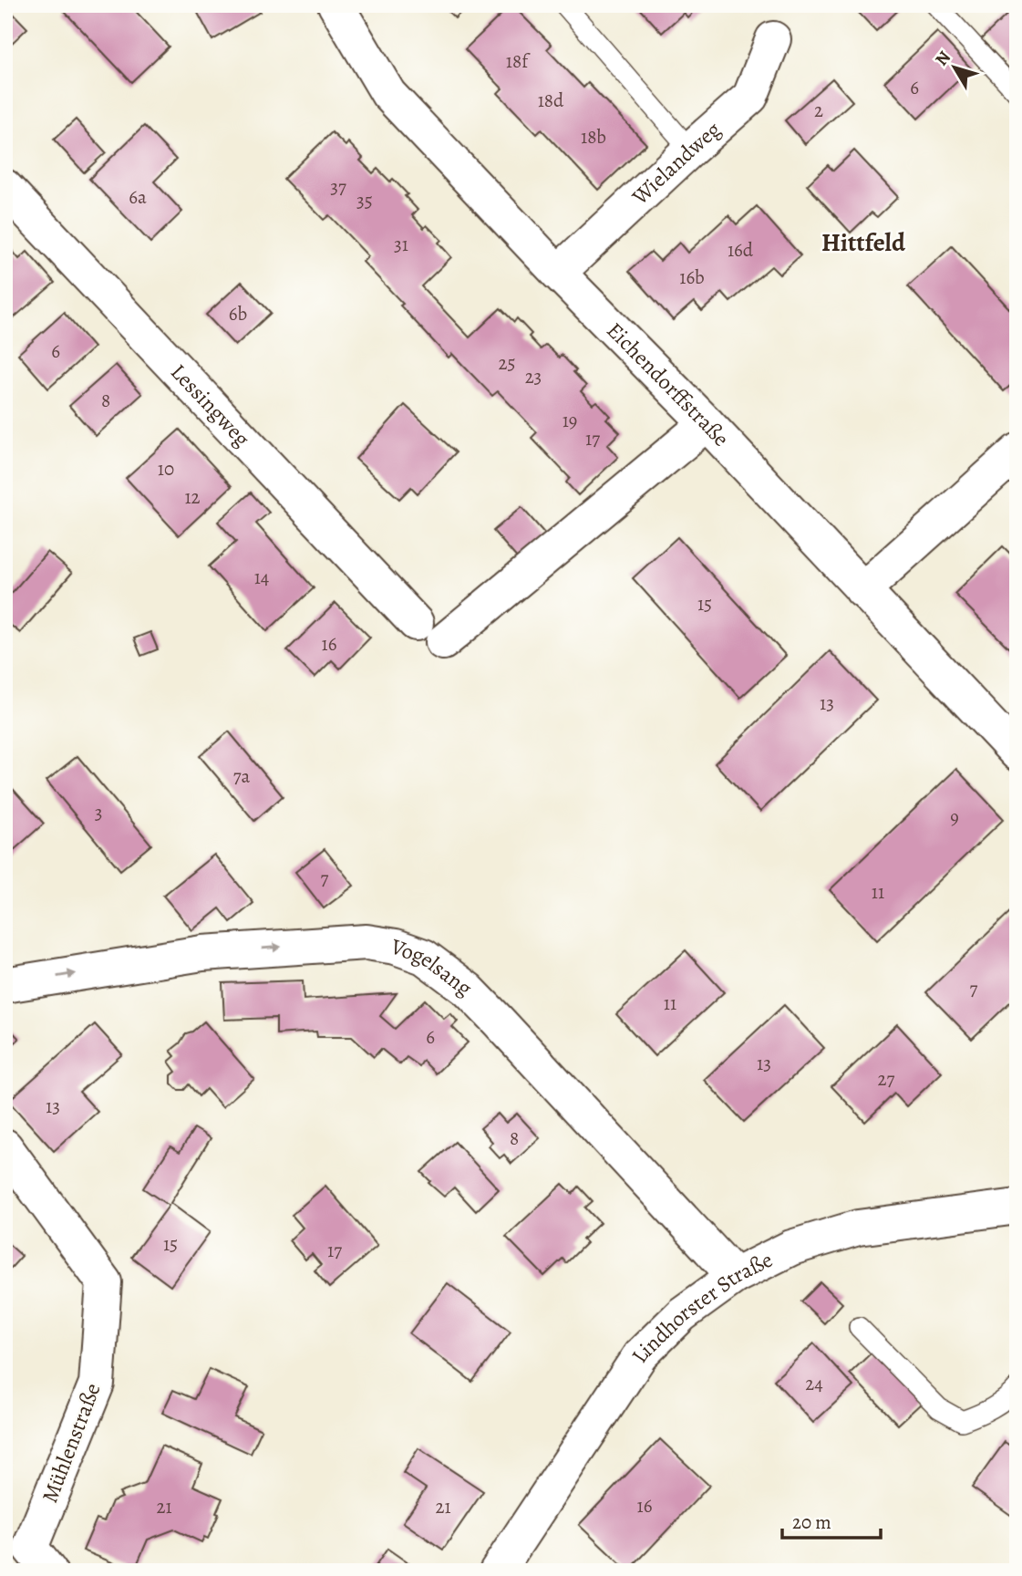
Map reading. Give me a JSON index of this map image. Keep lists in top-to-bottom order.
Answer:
{
  "streets": {
    "street": [
      "Wielandweg",
      "Eichendorffstraße",
      "Lessingweg",
      "Vogelsang",
      "Lindhorster Straße",
      "Mühlenstraße"
    ]
  },
  "crossings": [
    ["Wielandweg", "Eichendorffstraße"],
    ["Eichendorffstraße", "Lessingweg"],
    ["Vogelsang", "Lindhorster Straße"]
  ],
  "one_way": ["Vogelsang"],
  "districts": ["Hittfeld"],
  "house_numbers": [
    "18f",
    "6",
    "18d",
    "2",
    "18b",
    "37",
    "6a",
    "35",
    "31",
    "16d",
    "16b",
    "6b",
    "6",
    "25",
    "23",
    "8",
    "19",
    "17",
    "10",
    "12",
    "14",
    "15",
    "16",
    "13",
    "7a",
    "3",
    "9",
    "7",
    "11",
    "7",
    "11",
    "6",
    "13",
    "27",
    "13",
    "8",
    "15",
    "17",
    "24",
    "16",
    "21",
    "21"
  ],
  "scale_bar": "20 m",
  "north": "top left"
}
